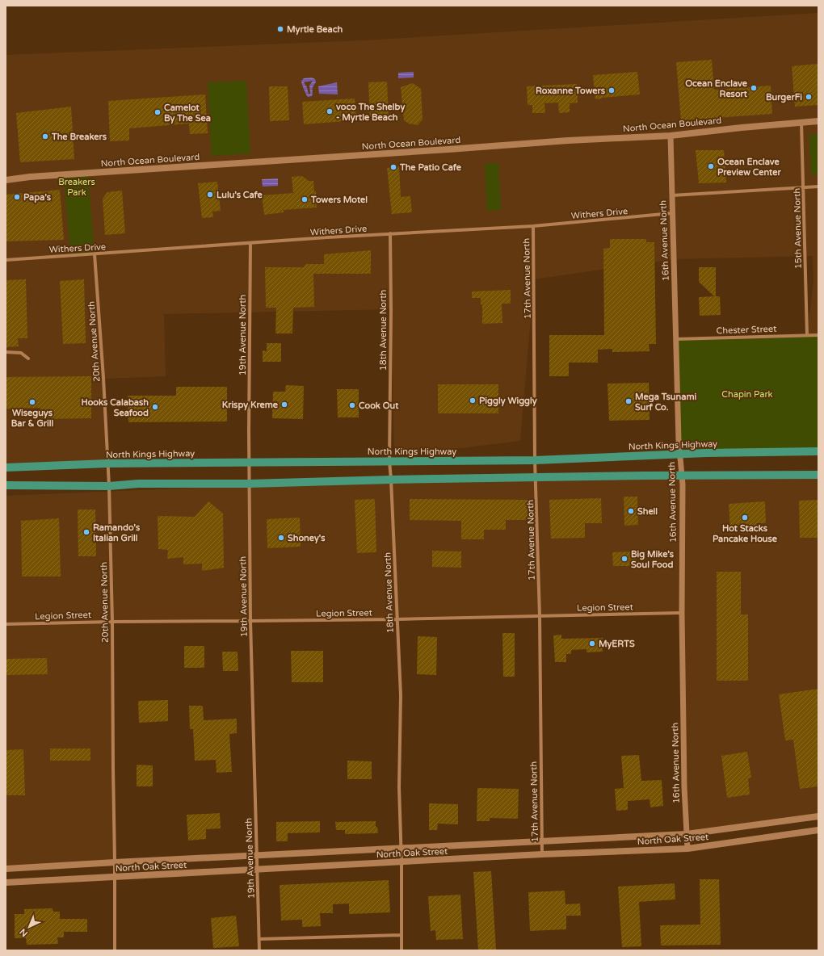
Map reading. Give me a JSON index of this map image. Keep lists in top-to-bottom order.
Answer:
{
  "streets": {
    "main road": ["North Ocean Boulevard", "North Kings Highway", "North Oak Street"],
    "street": [
      "Withers Drive",
      "15th Avenue North",
      "16th Avenue North",
      "17th Avenue North",
      "Chester Street",
      "18th Avenue North",
      "19th Avenue North",
      "20th Avenue North",
      "Legion Street"
    ]
  },
  "crossings": [
    ["North Ocean Boulevard", "15th Avenue North"],
    ["North Ocean Boulevard", "16th Avenue North"],
    ["Withers Drive", "16th Avenue North"],
    ["Withers Drive", "17th Avenue North"],
    ["Withers Drive", "18th Avenue North"],
    ["Withers Drive", "19th Avenue North"],
    ["Withers Drive", "20th Avenue North"],
    ["15th Avenue North", "Chester Street"],
    ["16th Avenue North", "Chester Street"],
    ["16th Avenue North", "North Kings Highway"],
    ["16th Avenue North", "Legion Street"],
    ["16th Avenue North", "North Oak Street"],
    ["17th Avenue North", "North Kings Highway"],
    ["17th Avenue North", "Legion Street"],
    ["17th Avenue North", "North Oak Street"],
    ["18th Avenue North", "North Kings Highway"],
    ["18th Avenue North", "Legion Street"],
    ["18th Avenue North", "North Oak Street"],
    ["19th Avenue North", "North Kings Highway"],
    ["19th Avenue North", "Legion Street"],
    ["19th Avenue North", "North Oak Street"],
    ["20th Avenue North", "North Kings Highway"],
    ["20th Avenue North", "Legion Street"],
    ["20th Avenue North", "North Oak Street"]
  ],
  "parks": ["Breakers Park", "Chapin Park"],
  "places": [
    "Myrtle Beach",
    "Ocean Enclave Resort",
    "Roxanne Towers",
    "BurgerFi",
    "voco The Shelby - Myrtle Beach",
    "Camelot By The Sea",
    "The Breakers",
    "Ocean Enclave Preview Center",
    "The Patio Cafe",
    "Lulu’s Cafe",
    "Papa's",
    "Towers Motel",
    "Piggly Wiggly",
    "Mega Tsunami Surf Co.",
    "Wiseguys Bar & Grill",
    "Krispy Kreme",
    "Cook Out",
    "Hooks Calabash Seafood",
    "Shell",
    "Hot Stacks Pancake House",
    "Ramando's Italian Grill",
    "Shoney's",
    "Big Mike’s Soul Food",
    "MyERTS"
  ],
  "north": "bottom left"
}
